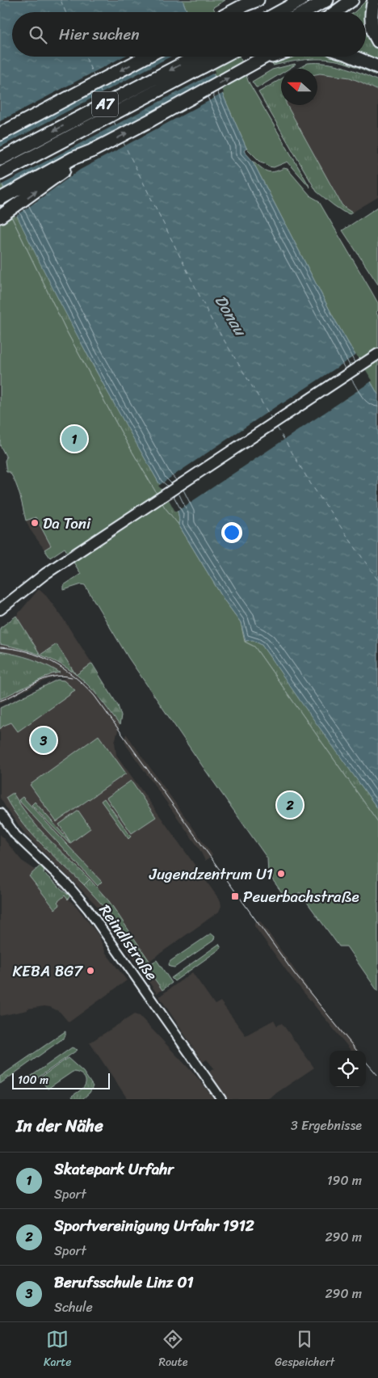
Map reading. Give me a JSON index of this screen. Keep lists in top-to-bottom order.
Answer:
{
  "streets": {
    "highway": ["A7"],
    "street": ["Reindlstraße"]
  },
  "water": ["Donau"],
  "places": {
    "other": ["Da Toni", "Jugendzentrum U1", "KEBA BG7"],
    "transit": ["Peuerbachstraße"]
  },
  "scale_bar": "100 m",
  "north": "left",
  "page": {
    "search": "Hier suchen",
    "pins": ["1", "3", "2"],
    "scale": "100 m",
    "heading": ["In der Nähe", "3 Ergebnisse"],
    "list": [
      {
        "mark": "1",
        "name": "Skatepark Urfahr",
        "note": "Sport",
        "value": "190 m"
      },
      {
        "mark": "2",
        "name": "Sportvereinigung Urfahr 1912",
        "note": "Sport",
        "value": "290 m"
      },
      {
        "mark": "3",
        "name": "Berufsschule Linz 01",
        "note": "Schule",
        "value": "290 m"
      }
    ],
    "nav": ["Karte", "Route", "Gespeichert"]
  }
}
